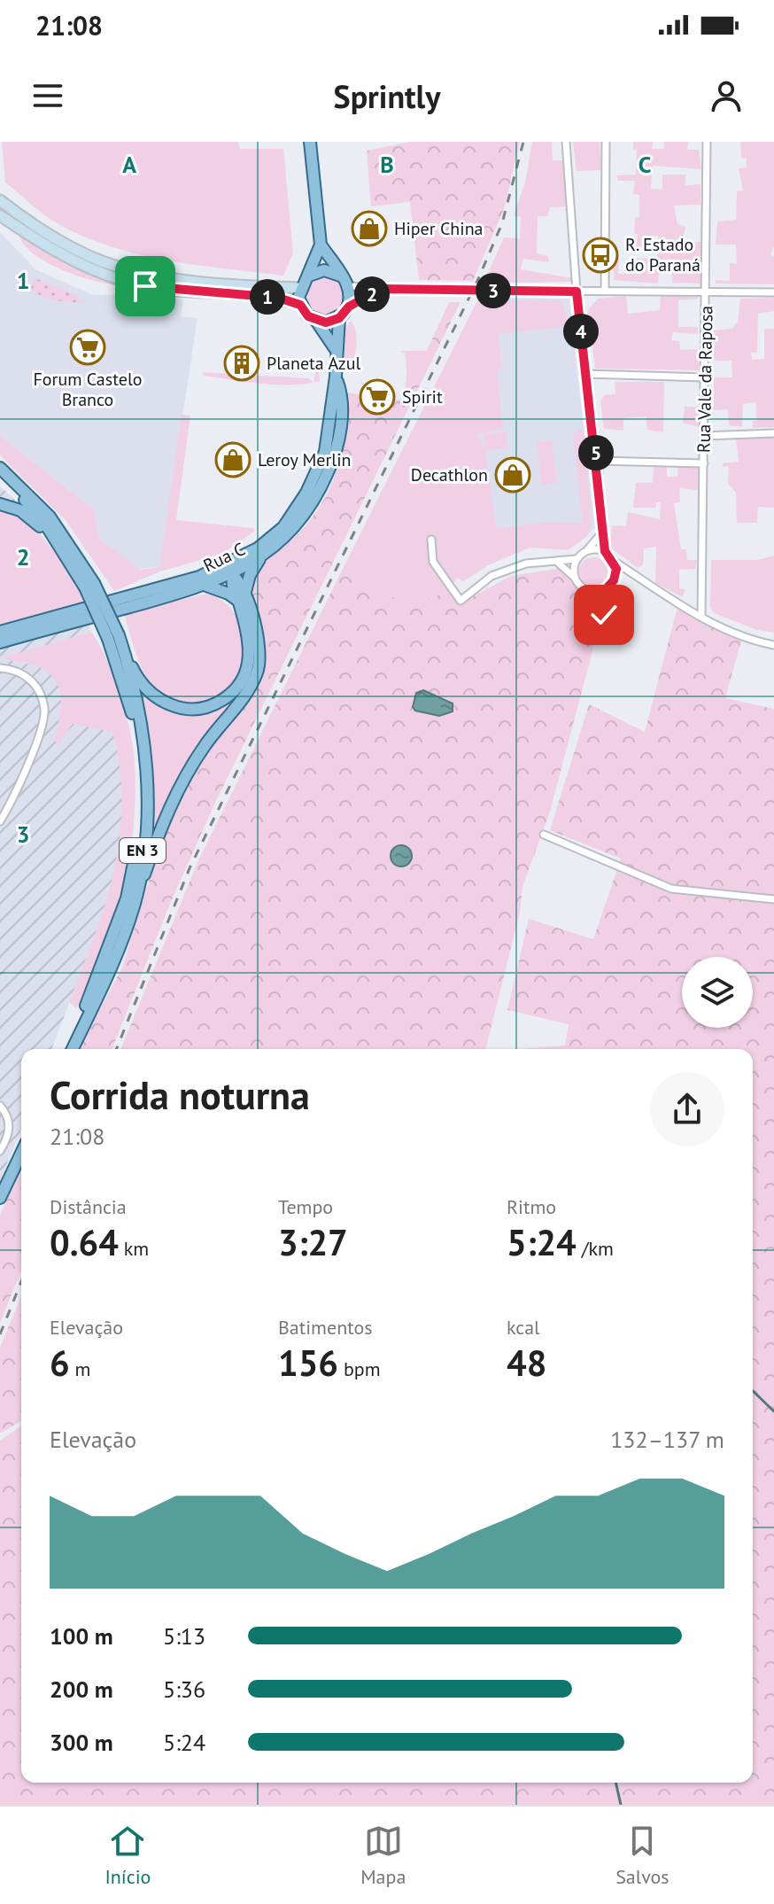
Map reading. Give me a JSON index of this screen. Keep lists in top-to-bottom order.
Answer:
{
  "streets": {
    "main road": ["Rua C", "EN 3"],
    "street": ["Rua Vale da Raposa"]
  },
  "places": {
    "shop": ["Hiper China", "Leroy Merlin", "Decathlon"],
    "bus stop": ["R. Estado do Paraná"],
    "supermarket": ["Forum Castelo Branco", "Spirit"],
    "building": ["Planeta Azul"]
  },
  "page": {
    "status": "21:08",
    "header": "Sprintly",
    "pins": [
      "3",
      "2",
      "1",
      "4",
      "5"
    ],
    "heading": ["Corrida noturna", "21:08"],
    "stats": [
      ["Distância", "0.64 km"],
      ["Tempo", "3:27"],
      ["Ritmo", "5:24 /km"],
      ["Elevação", "6 m"],
      ["Batimentos", "156 bpm"],
      ["kcal", "48"]
    ],
    "chart": ["Elevação", "132–137 m"],
    "list": [
      {
        "name": "100 m",
        "note": "5:13"
      },
      {
        "name": "200 m",
        "note": "5:36"
      },
      {
        "name": "300 m",
        "note": "5:24"
      }
    ],
    "tabs": ["Início", "Mapa", "Salvos"]
  },
  "grid": {
    "columns": ["A", "B", "C"],
    "rows": ["1", "2", "3"]
  }
}
